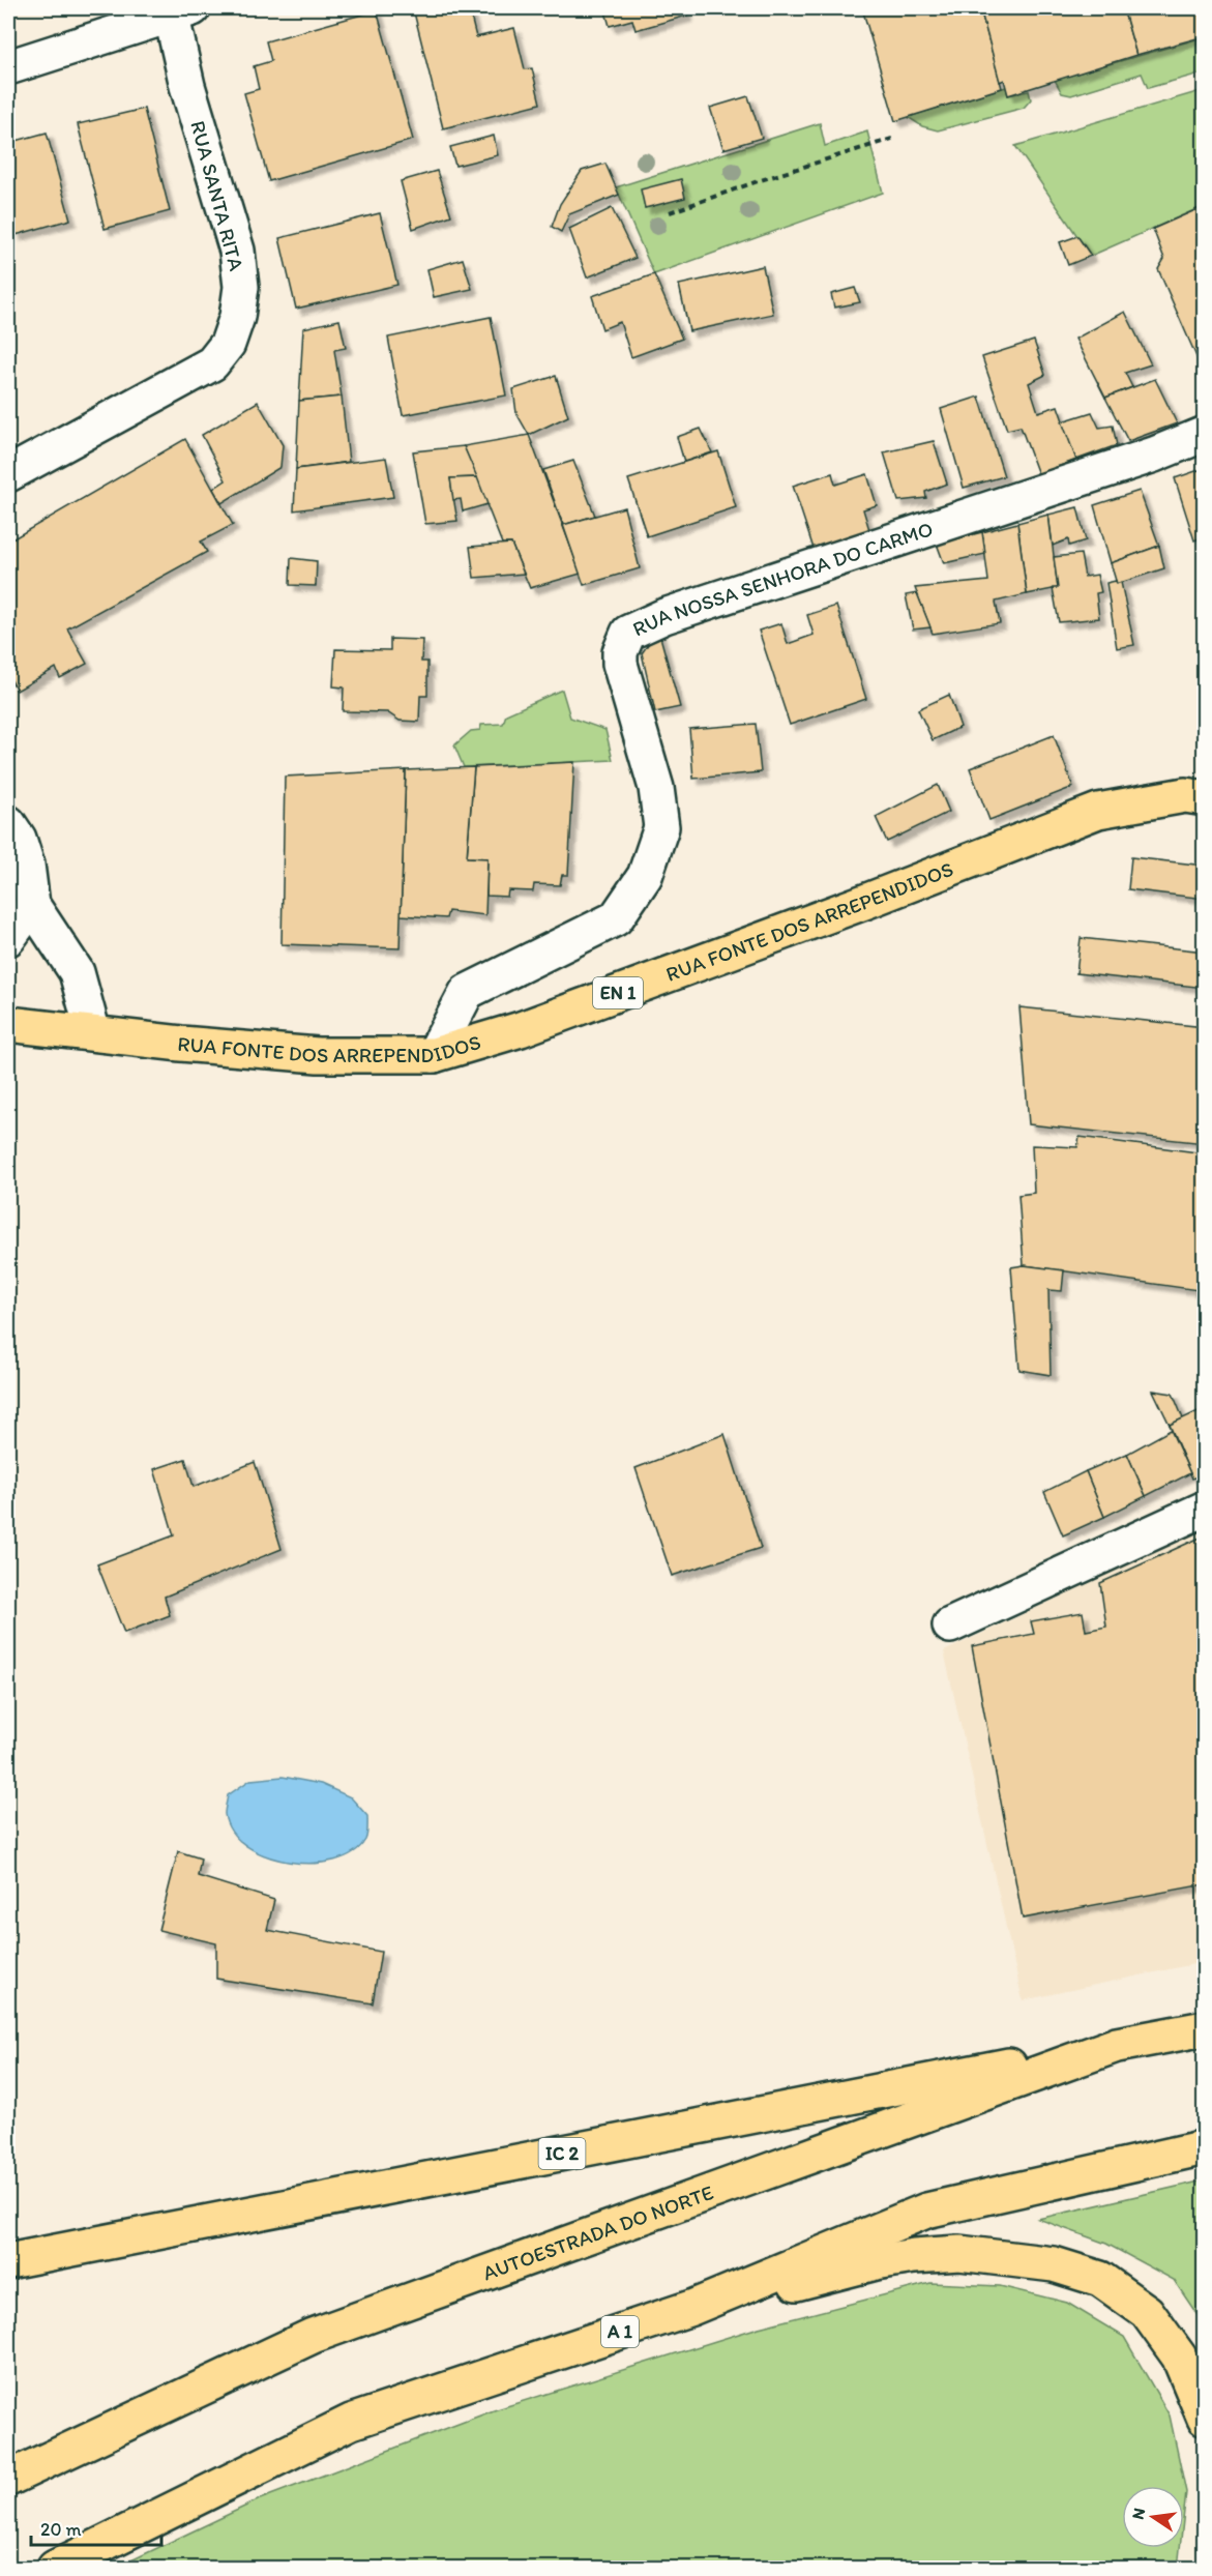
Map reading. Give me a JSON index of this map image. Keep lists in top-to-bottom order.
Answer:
{
  "streets": {
    "main road": [
      "RUA FONTE DOS ARREPENDIDOS",
      "EN 1",
      "IC 2",
      "AUTOESTRADA DO NORTE",
      "A 1"
    ],
    "street": ["RUA SANTA RITA", "RUA NOSSA SENHORA DO CARMO"]
  },
  "crossings": [
    ["RUA NOSSA SENHORA DO CARMO", "RUA FONTE DOS ARREPENDIDOS"],
    ["IC 2", "AUTOESTRADA DO NORTE"]
  ],
  "scale_bar": "20 m",
  "north": "left"
}
